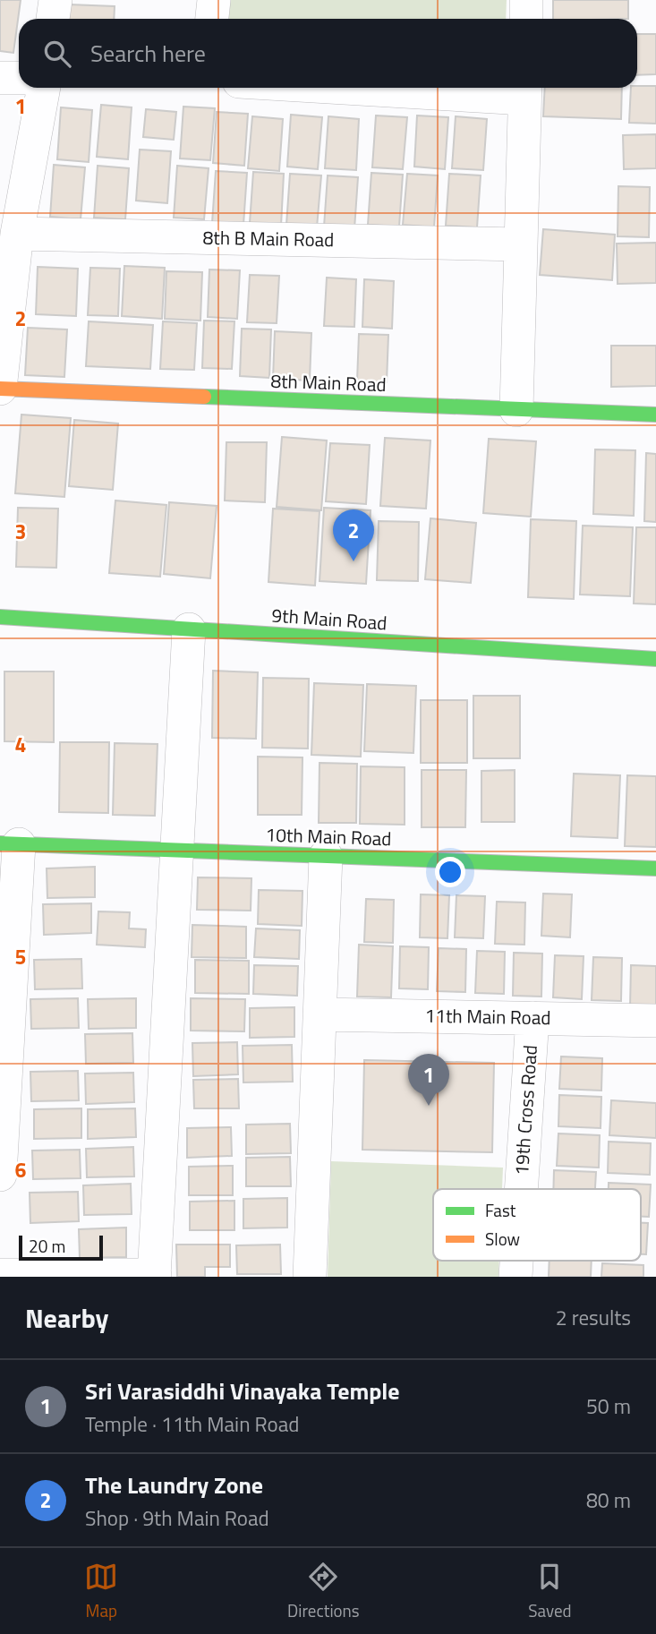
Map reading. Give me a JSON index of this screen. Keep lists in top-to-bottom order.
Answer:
{
  "streets": {
    "street": [
      "8th B Main Road",
      "8th Main Road",
      "9th Main Road",
      "10th Main Road",
      "11th Main Road",
      "19th Cross Road"
    ]
  },
  "crossings": [
    ["11th Main Road", "19th Cross Road"]
  ],
  "legend": ["Fast", "Slow"],
  "scale_bar": "20 m",
  "page": {
    "search": "Search here",
    "pins": ["2", "1"],
    "scale": "20 m",
    "heading": ["Nearby", "2 results"],
    "list": [
      {
        "mark": "1",
        "name": "Sri Varasiddhi Vinayaka Temple",
        "note": "Temple · 11th Main Road",
        "value": "50 m"
      },
      {
        "mark": "2",
        "name": "The Laundry Zone",
        "note": "Shop · 9th Main Road",
        "value": "80 m"
      }
    ],
    "nav": ["Map", "Directions", "Saved"]
  },
  "grid": {
    "rows": [
      "1",
      "2",
      "3",
      "4",
      "5",
      "6"
    ]
  }
}
